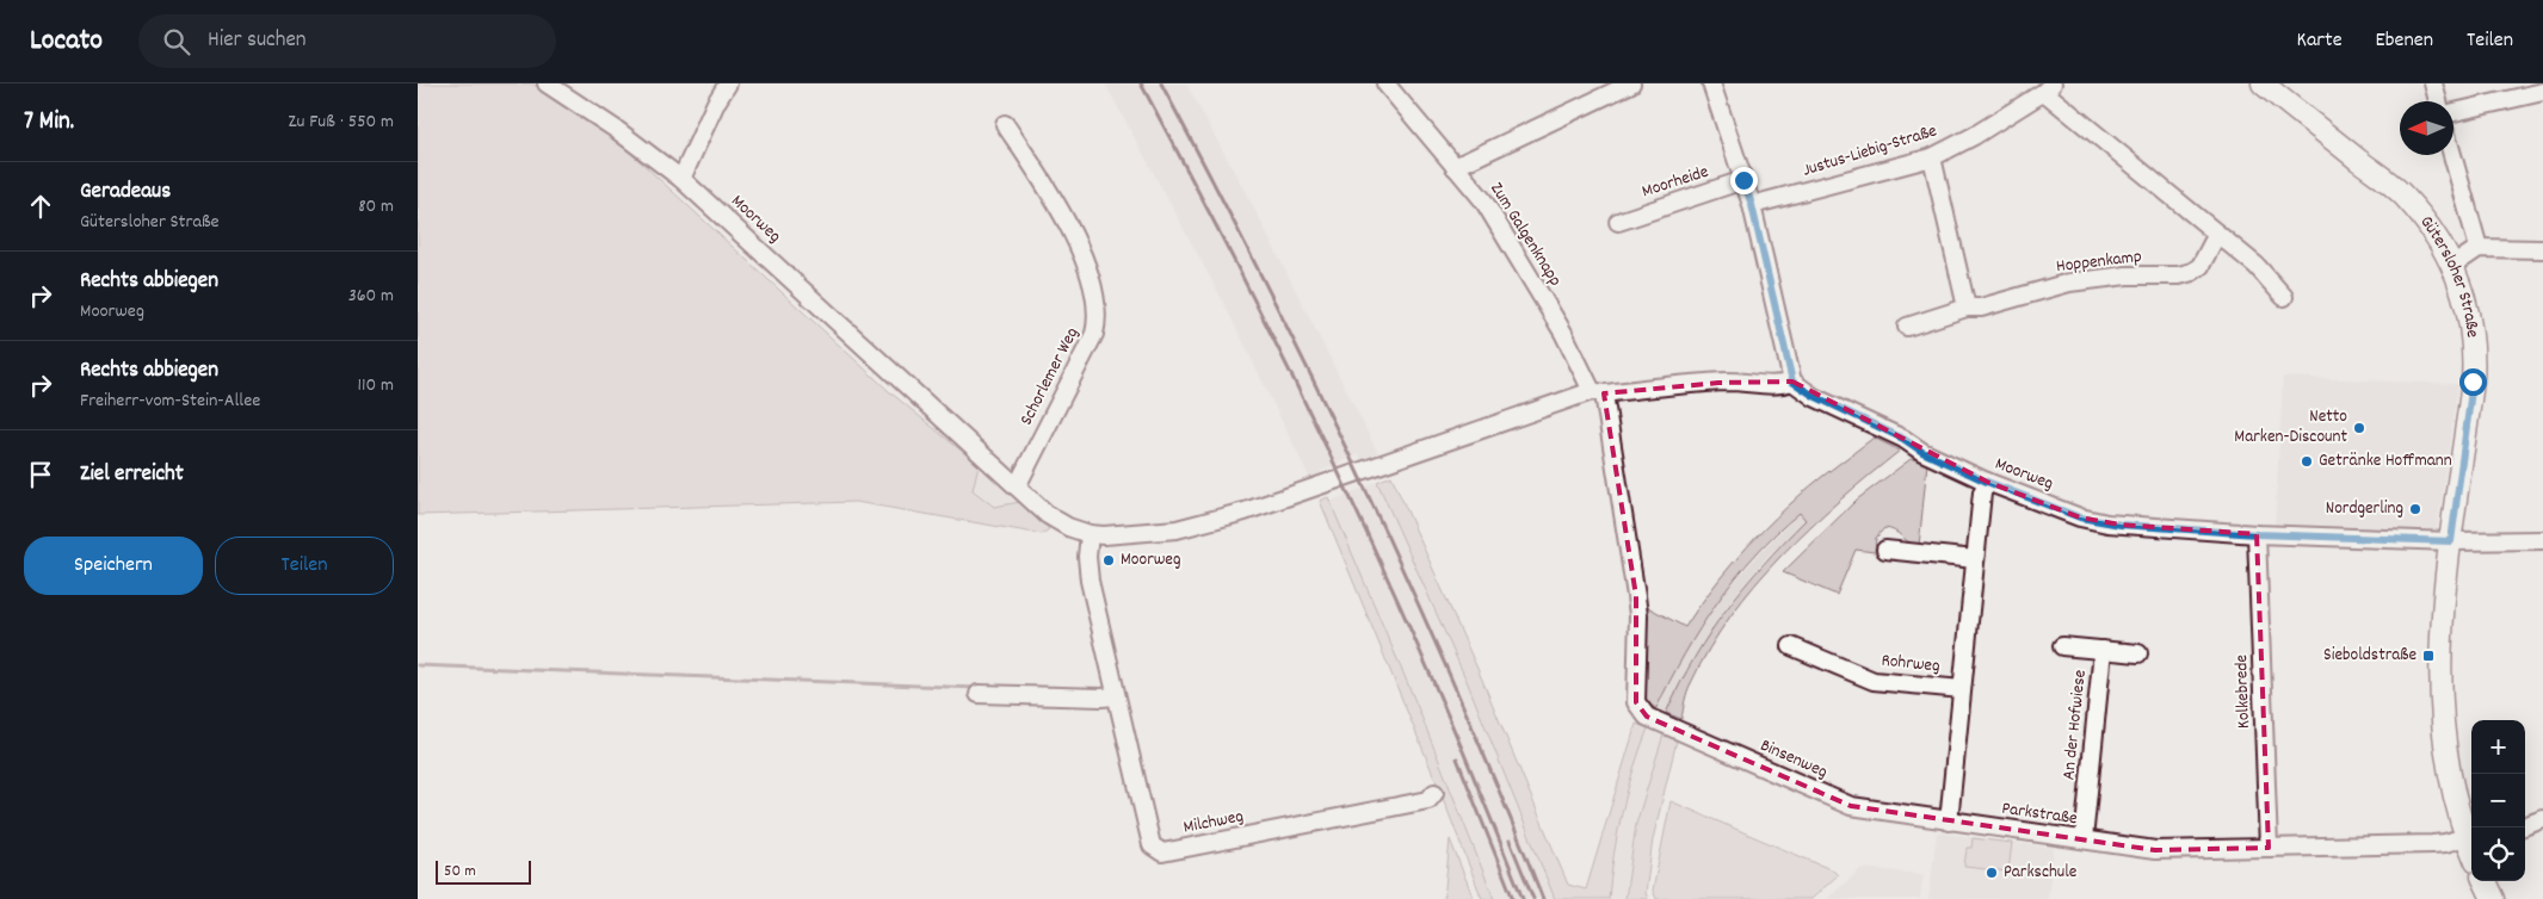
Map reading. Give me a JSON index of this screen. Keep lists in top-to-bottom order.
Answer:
{
  "streets": {
    "main road": ["Gütersloher Straße"],
    "street": [
      "Justus-Liebig-Straße",
      "Moorheide",
      "Moorweg",
      "Zum Galgenknapp",
      "Hoppenkamp",
      "Schorlemer Weg",
      "Rohrweg",
      "Kolkebrede",
      "An der Hofwiese",
      "Binsenweg",
      "Parkstraße",
      "Milchweg"
    ]
  },
  "crossings": [
    ["Moorweg", "Zum Galgenknapp"],
    ["Moorweg", "Gütersloher Straße"],
    ["Moorweg", "Schorlemer Weg"],
    ["Moorweg", "Kolkebrede"],
    ["Moorweg", "Binsenweg"],
    ["Moorweg", "Milchweg"],
    ["Zum Galgenknapp", "Binsenweg"],
    ["Gütersloher Straße", "Parkstraße"],
    ["Kolkebrede", "Parkstraße"],
    ["An der Hofwiese", "Parkstraße"],
    ["Binsenweg", "Parkstraße"]
  ],
  "places": {
    "other": [
      "Netto Marken-Discount",
      "Getränke Hoffmann",
      "Nordgerling",
      "Moorweg",
      "Parkschule"
    ],
    "transit": ["Sieboldstraße"]
  },
  "scale_bar": "50 m",
  "north": "left",
  "page": {
    "header": "Locato",
    "search": "Hier suchen",
    "nav": ["Karte", "Ebenen", "Teilen"],
    "heading": ["7 Min.", "Zu Fuß · 550 m"],
    "list": [
      ["Geradeaus", "Gütersloher Straße", "80 m"],
      ["Rechts abbiegen", "Moorweg", "360 m"],
      ["Rechts abbiegen", "Freiherr-vom-Stein-Allee", "110 m"],
      "Ziel erreicht"
    ],
    "buttons": ["Speichern", "Teilen"],
    "map_buttons": ["+", "−"],
    "scale": "50 m"
  }
}
